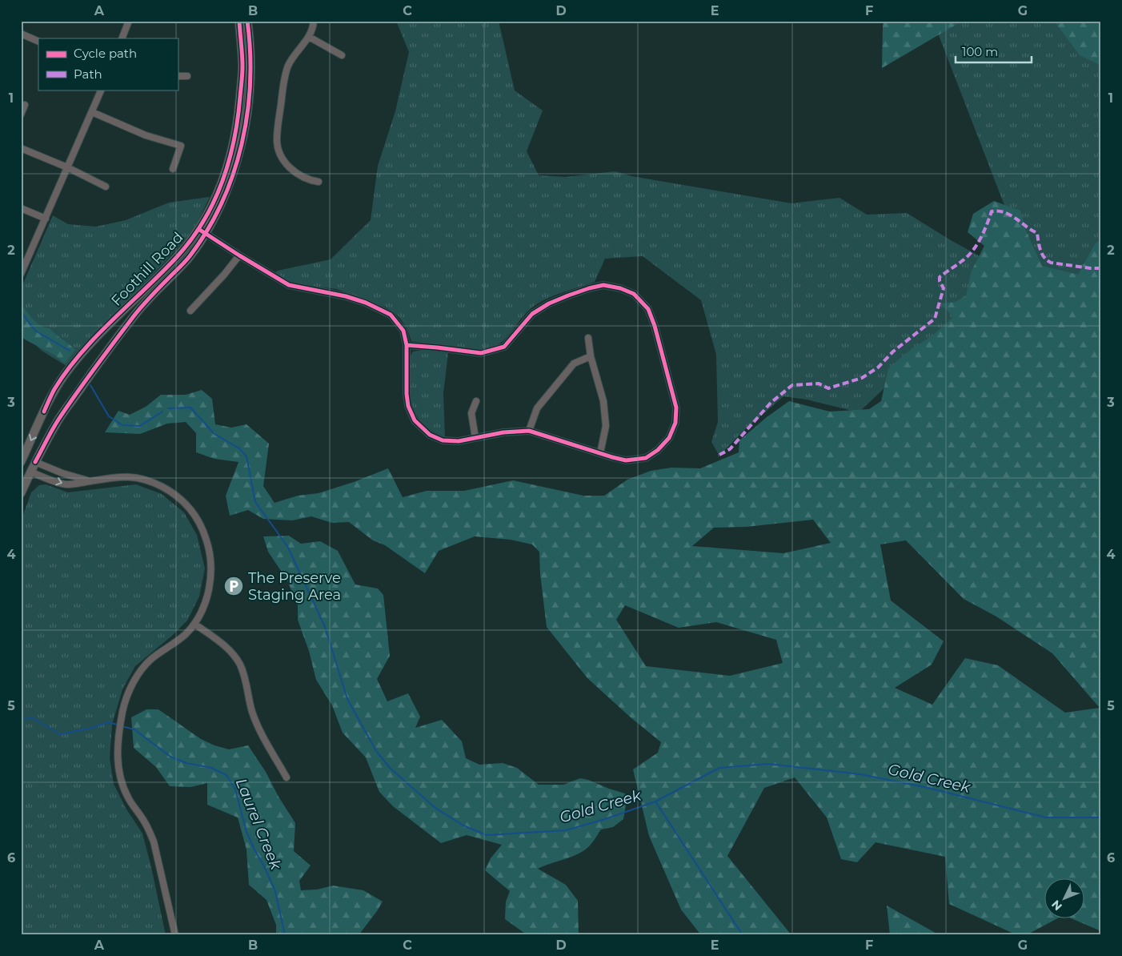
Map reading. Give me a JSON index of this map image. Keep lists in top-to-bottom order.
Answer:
{
  "streets": {
    "main road": ["Foothill Road"]
  },
  "water": ["Gold Creek", "Laurel Creek"],
  "places": {
    "parking": ["The Preserve Staging Area"]
  },
  "legend": ["Cycle path", "Path"],
  "scale_bar": "100 m",
  "north": "bottom left",
  "grid": {
    "columns": [
      "A",
      "B",
      "C",
      "D",
      "E",
      "F",
      "G"
    ],
    "rows": [
      "1",
      "2",
      "3",
      "4",
      "5",
      "6"
    ]
  }
}
